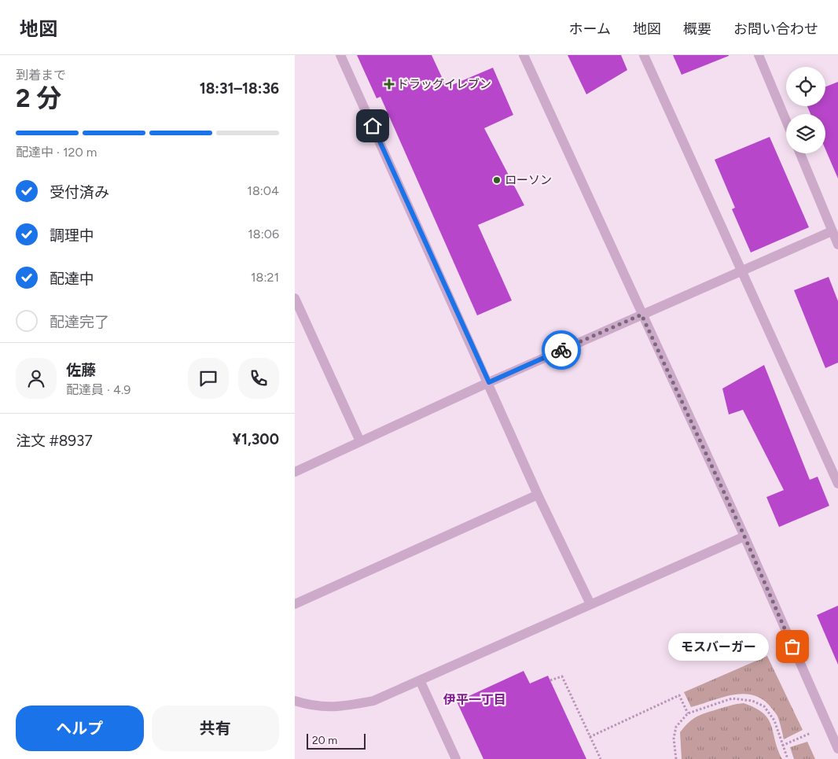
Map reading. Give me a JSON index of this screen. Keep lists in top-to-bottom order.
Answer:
{
  "districts": ["伊平一丁目"],
  "places": {
    "health": ["ドラッグイレブン"],
    "other": ["ローソン", "モスバーガー"]
  },
  "scale_bar": "20 m",
  "page": {
    "header": "地図",
    "nav": [
      "ホーム",
      "地図",
      "概要",
      "お問い合わせ"
    ],
    "heading": ["2 分", "到着まで", "18:31–18:36"],
    "panel": [
      "佐藤",
      "配達員 · 4.9",
      "注文 #8937",
      "¥1,300"
    ],
    "bar": "配達中 · 120 m",
    "list": [
      ["受付済み", "18:04"],
      ["調理中", "18:06"],
      ["配達中", "18:21"],
      "配達完了"
    ],
    "bubble": "モスバーガー",
    "buttons": ["ヘルプ", "共有"],
    "scale": "20 m"
  }
}
